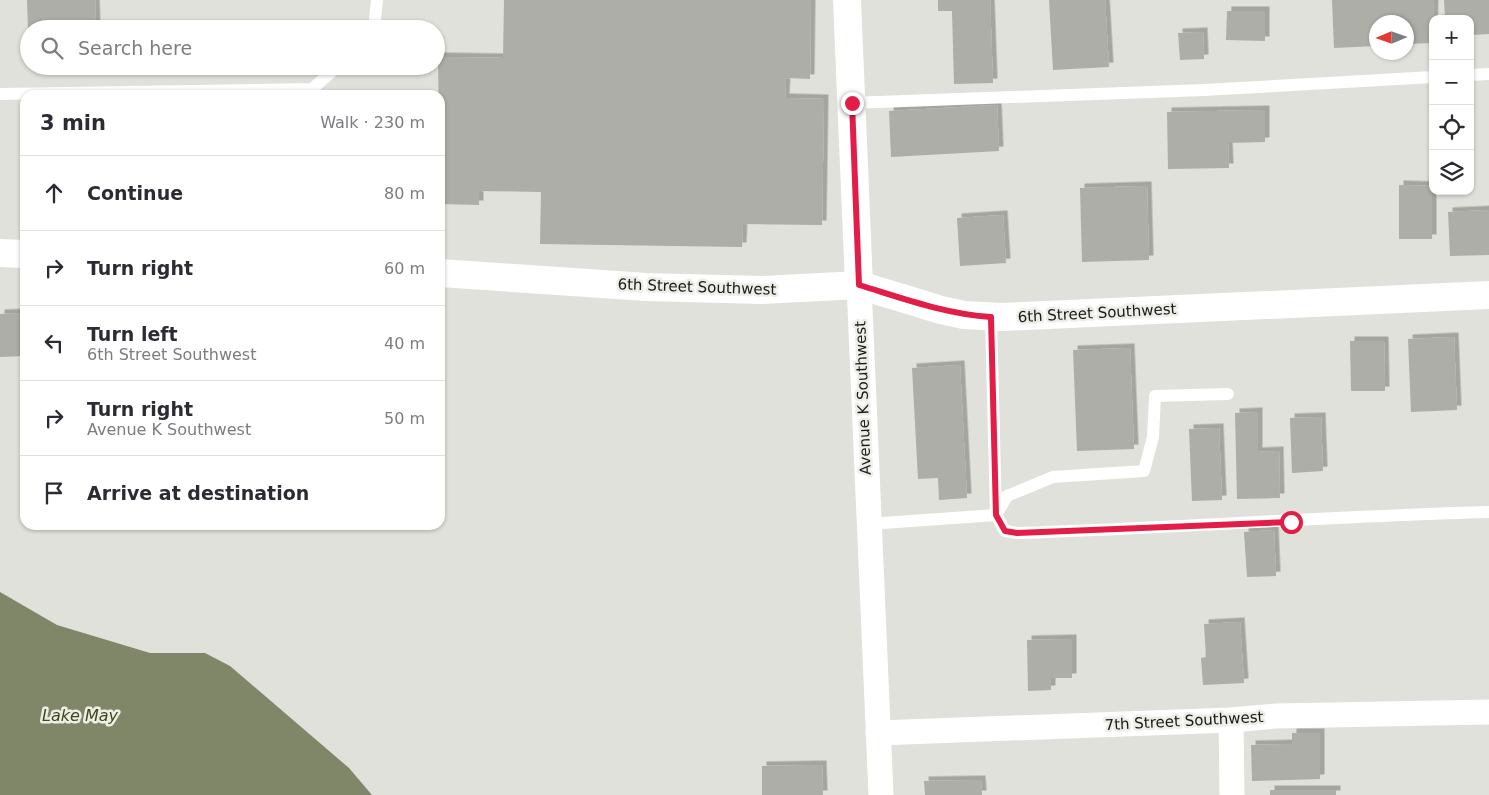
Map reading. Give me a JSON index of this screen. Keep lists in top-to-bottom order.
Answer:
{
  "streets": {
    "street": ["6th Street Southwest", "Avenue K Southwest", "7th Street Southwest"]
  },
  "crossings": [
    ["6th Street Southwest", "Avenue K Southwest"],
    ["Avenue K Southwest", "7th Street Southwest"]
  ],
  "water": ["Lake May"],
  "north": "left",
  "page": {
    "map_buttons": ["+", "−"],
    "search": "Search here",
    "heading": ["3 min", "Walk · 230 m"],
    "list": [
      ["Continue", "80 m"],
      ["Turn right", "60 m"],
      ["Turn left", "6th Street Southwest", "40 m"],
      ["Turn right", "Avenue K Southwest", "50 m"],
      "Arrive at destination"
    ]
  }
}
